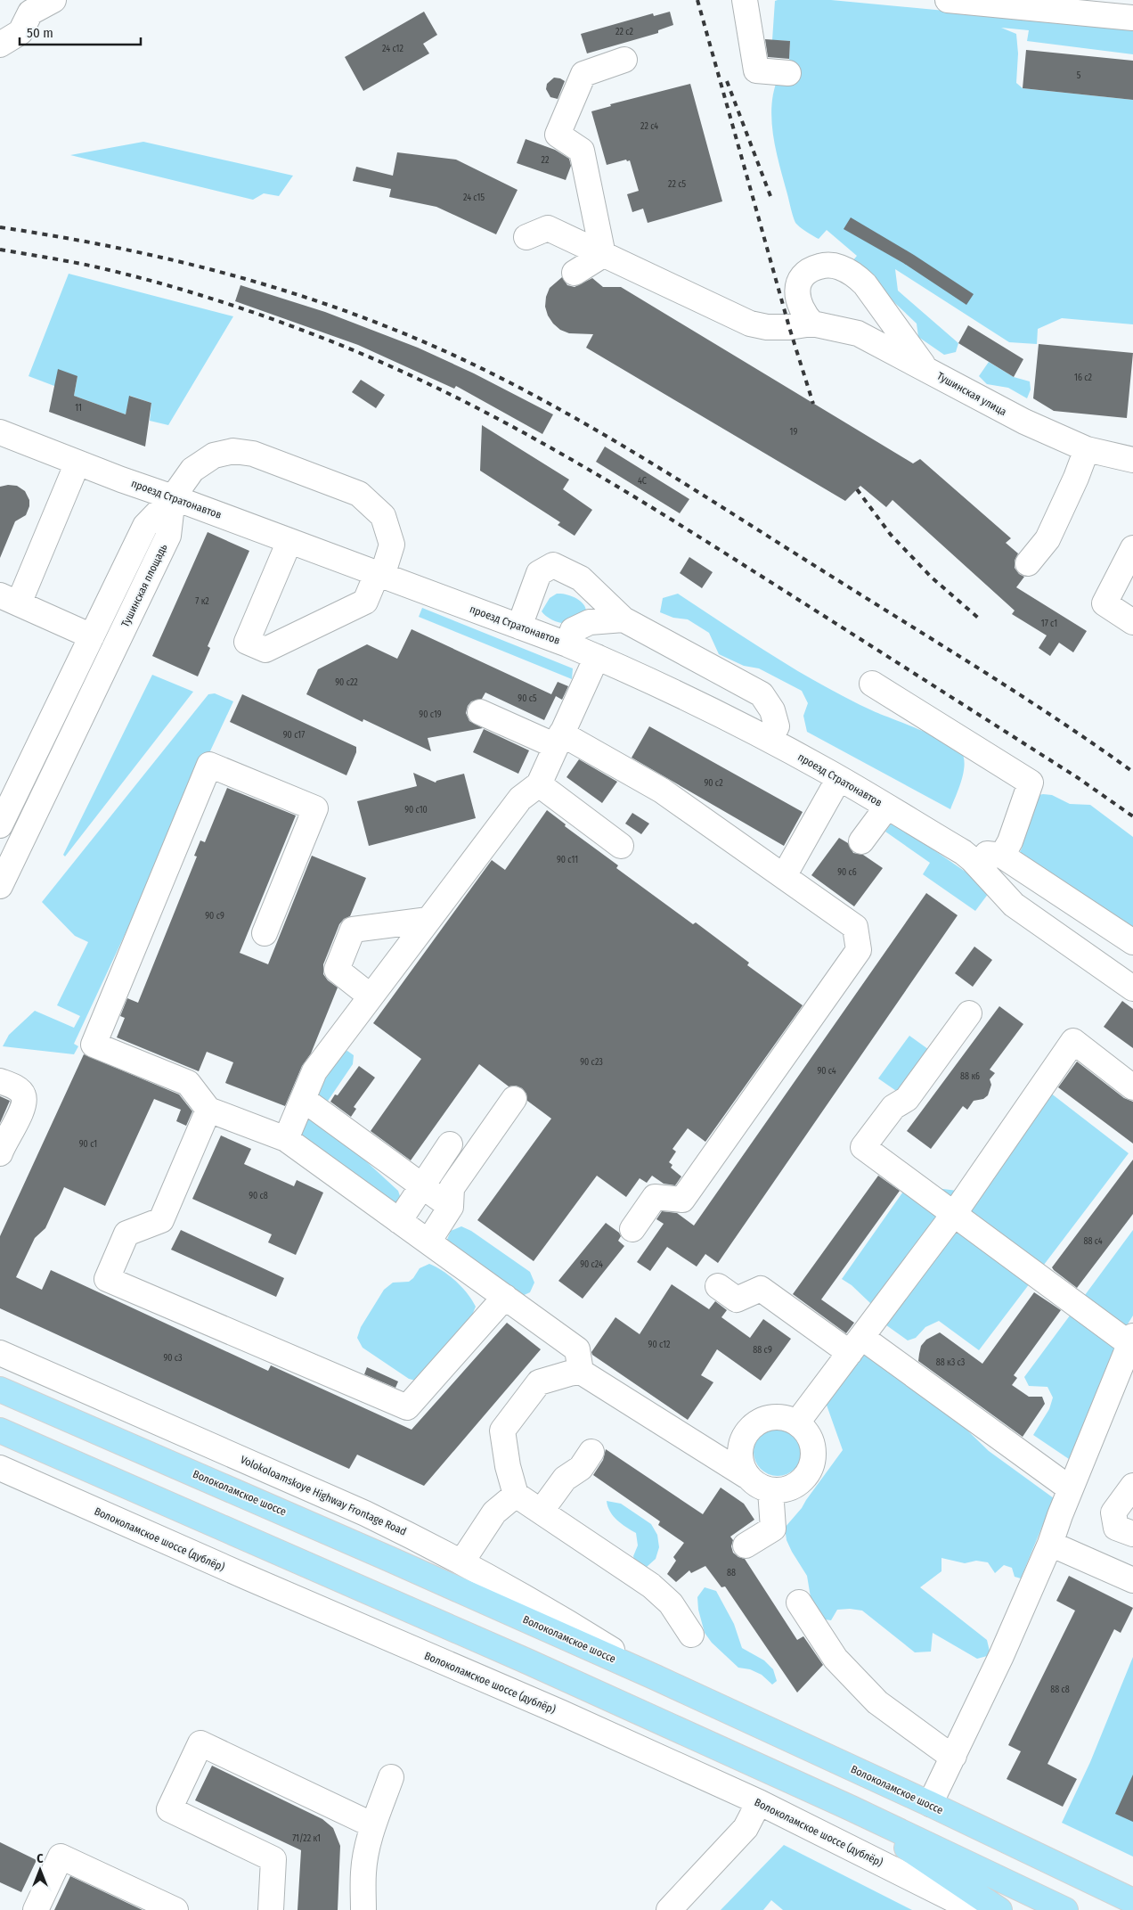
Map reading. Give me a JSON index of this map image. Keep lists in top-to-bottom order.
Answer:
{
  "streets": {
    "main road": ["Волоколамское шоссе"],
    "street": [
      "Тушинская улица",
      "проезд Стратонавтов",
      "Тушинская площадь",
      "Volokoloamskoye Highway Frontage Road",
      "Волоколамское шоссе (дублёр)"
    ]
  },
  "crossings": [
    ["проезд Стратонавтов", "Тушинская площадь"],
    ["Волоколамское шоссе", "Volokoloamskoye Highway Frontage Road"]
  ],
  "house_numbers": [
    "22 с2",
    "24 с12",
    "5",
    "22 с4",
    "22",
    "22 с5",
    "24 с15",
    "16 с2",
    "11",
    "19",
    "4С",
    "7 к2",
    "17 с1",
    "90 с22",
    "90 с5",
    "90 с19",
    "90 с17",
    "90 с2",
    "90 с10",
    "90 с11",
    "90 с6",
    "90 с9",
    "90 с23",
    "90 с4",
    "88 к6",
    "90 с1",
    "90 с8",
    "88 с4",
    "90 с24",
    "90 с12",
    "88 с9",
    "90 с3",
    "88 к3 с3",
    "88",
    "88 с8",
    "71/22 к1"
  ],
  "scale_bar": "50 m",
  "north": "top"
}
